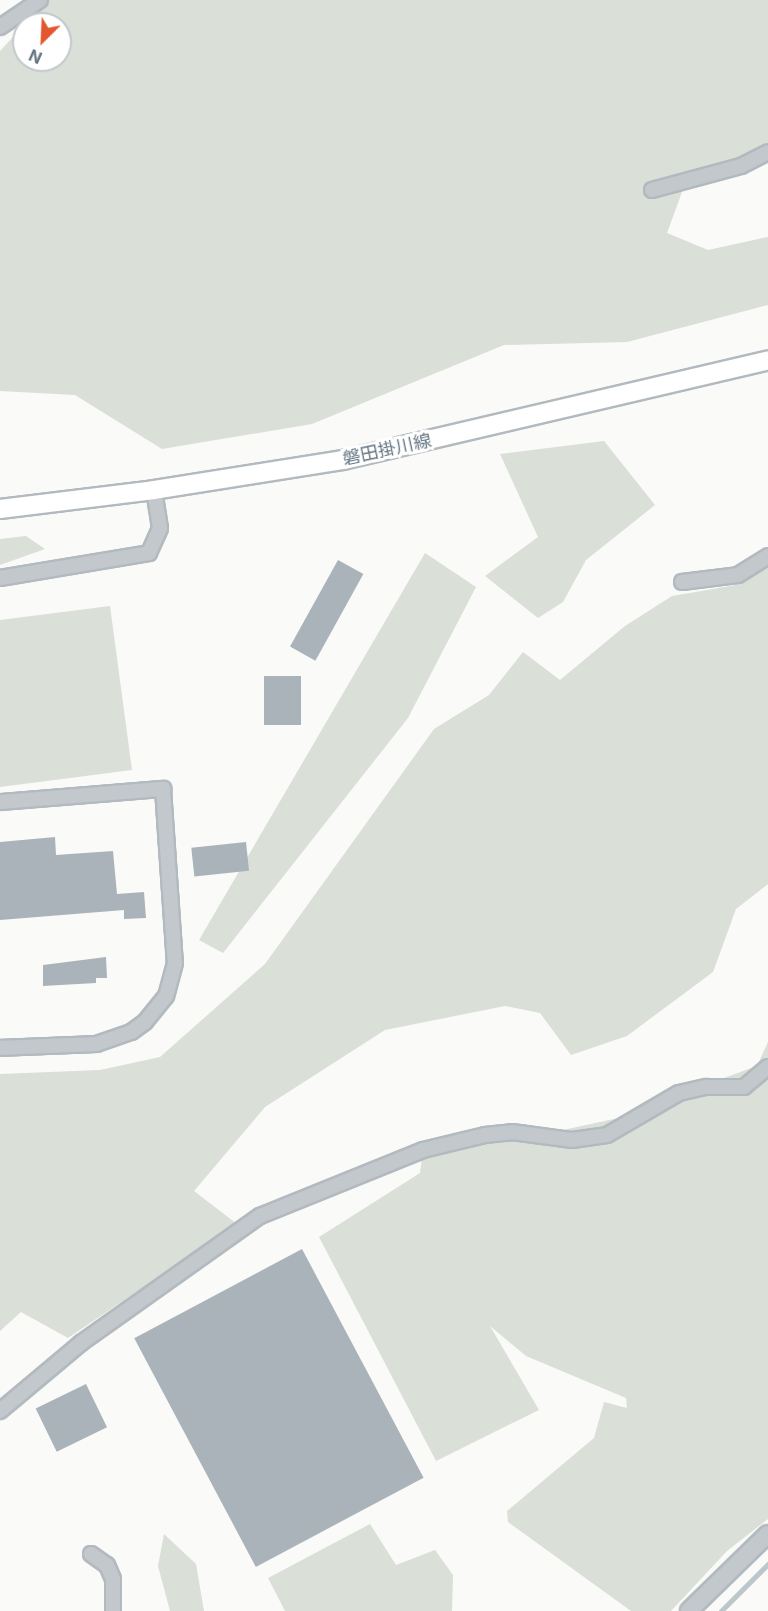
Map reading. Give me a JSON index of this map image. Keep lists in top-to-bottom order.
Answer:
{
  "streets": {
    "main road": ["磐田掛川線"]
  },
  "north": "bottom left"
}
